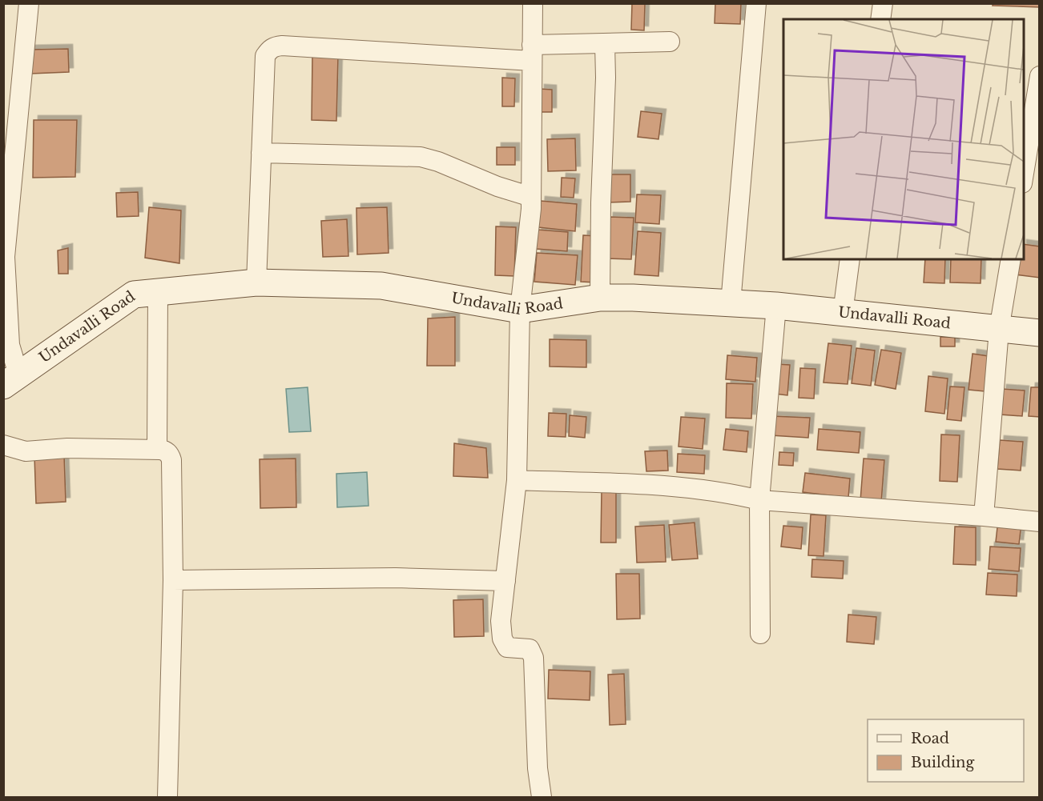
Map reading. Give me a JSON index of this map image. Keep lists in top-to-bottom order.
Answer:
{
  "streets": {
    "main road": ["Undavalli Road"]
  },
  "legend": ["Road", "Building"]
}
